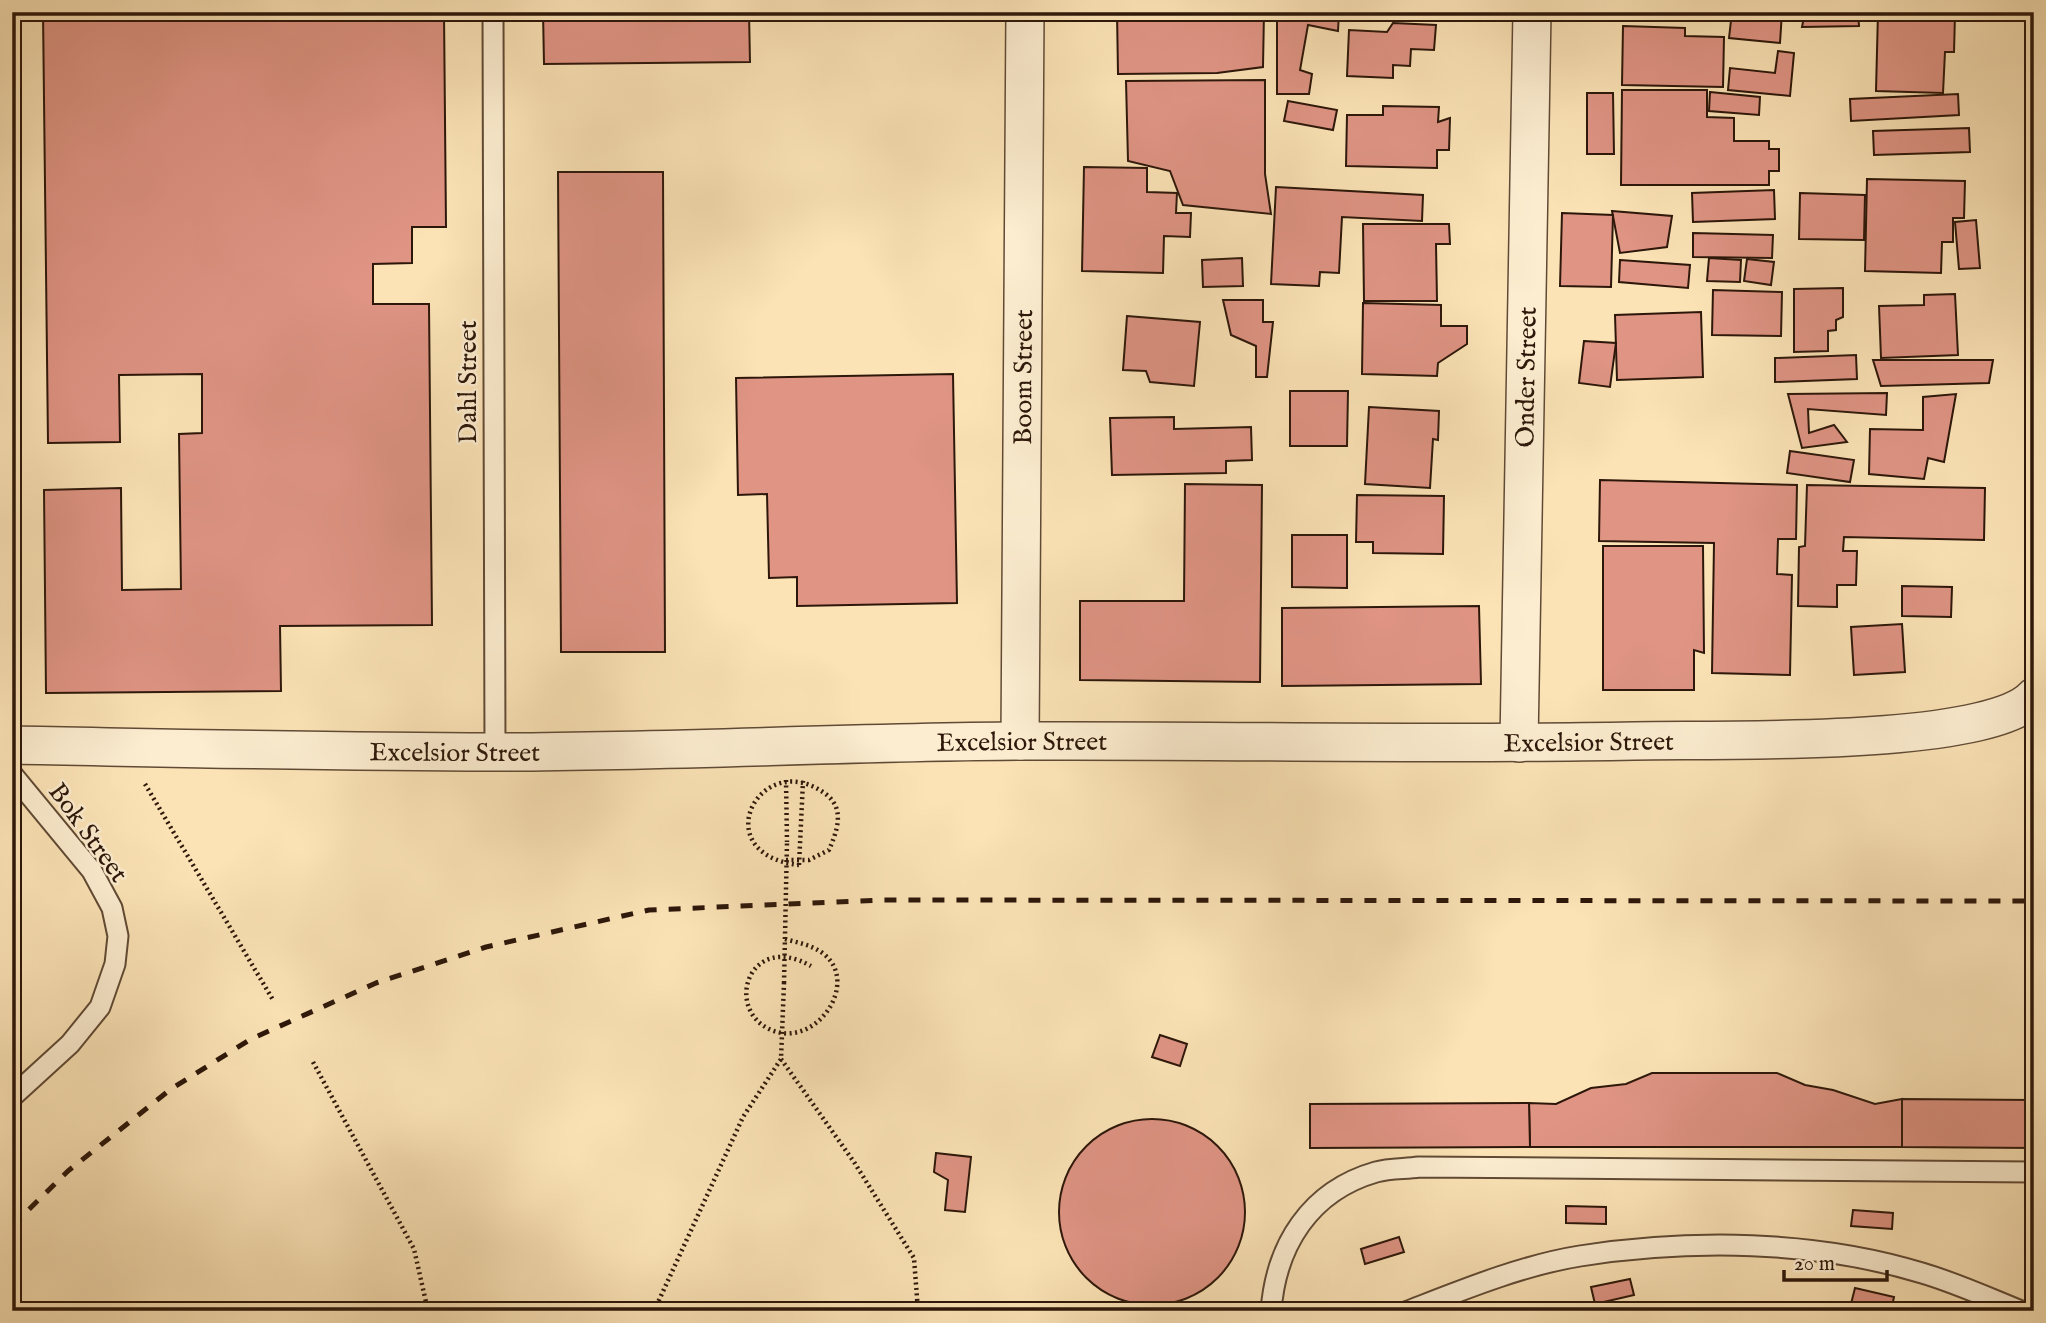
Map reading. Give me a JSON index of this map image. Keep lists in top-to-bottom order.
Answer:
{
  "streets": {
    "street": ["Boom Street", "Onder Street", "Excelsior Street"],
    "lane": ["Dahl Street", "Bok Street"]
  },
  "crossings": [
    ["Boom Street", "Excelsior Street"],
    ["Onder Street", "Excelsior Street"],
    ["Dahl Street", "Excelsior Street"]
  ],
  "scale_bar": "20 m"
}
